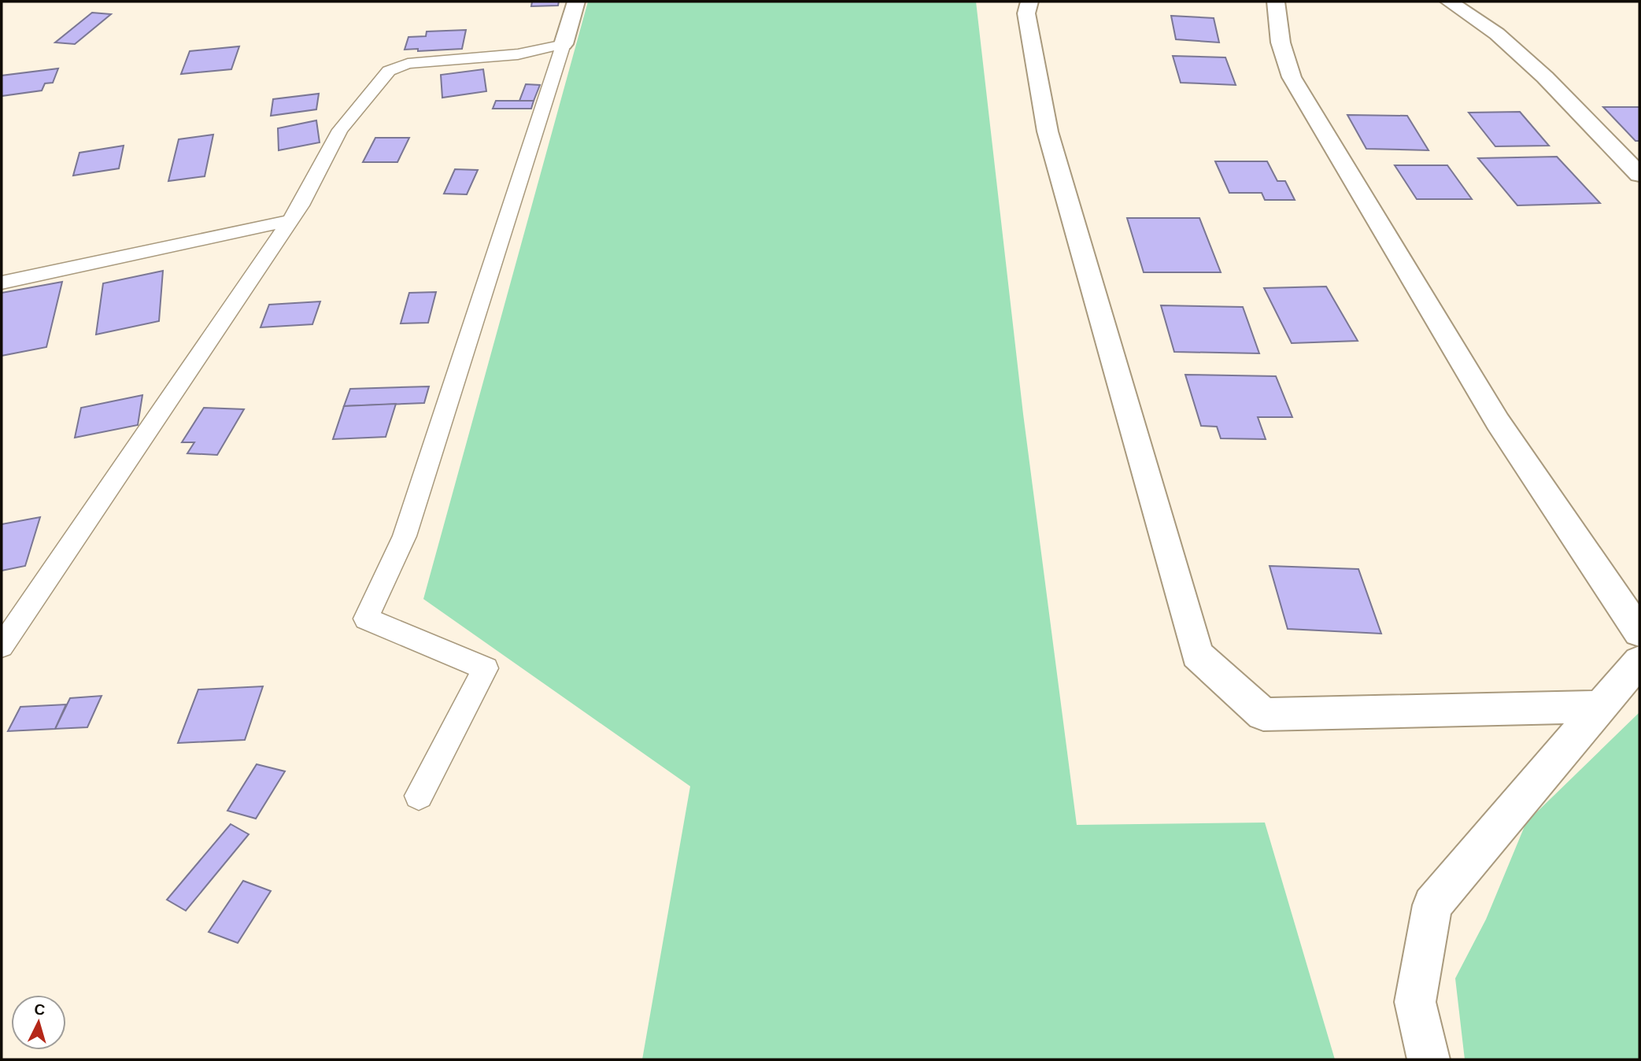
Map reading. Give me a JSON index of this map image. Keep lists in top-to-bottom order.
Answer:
{
  "north": "top"
}
